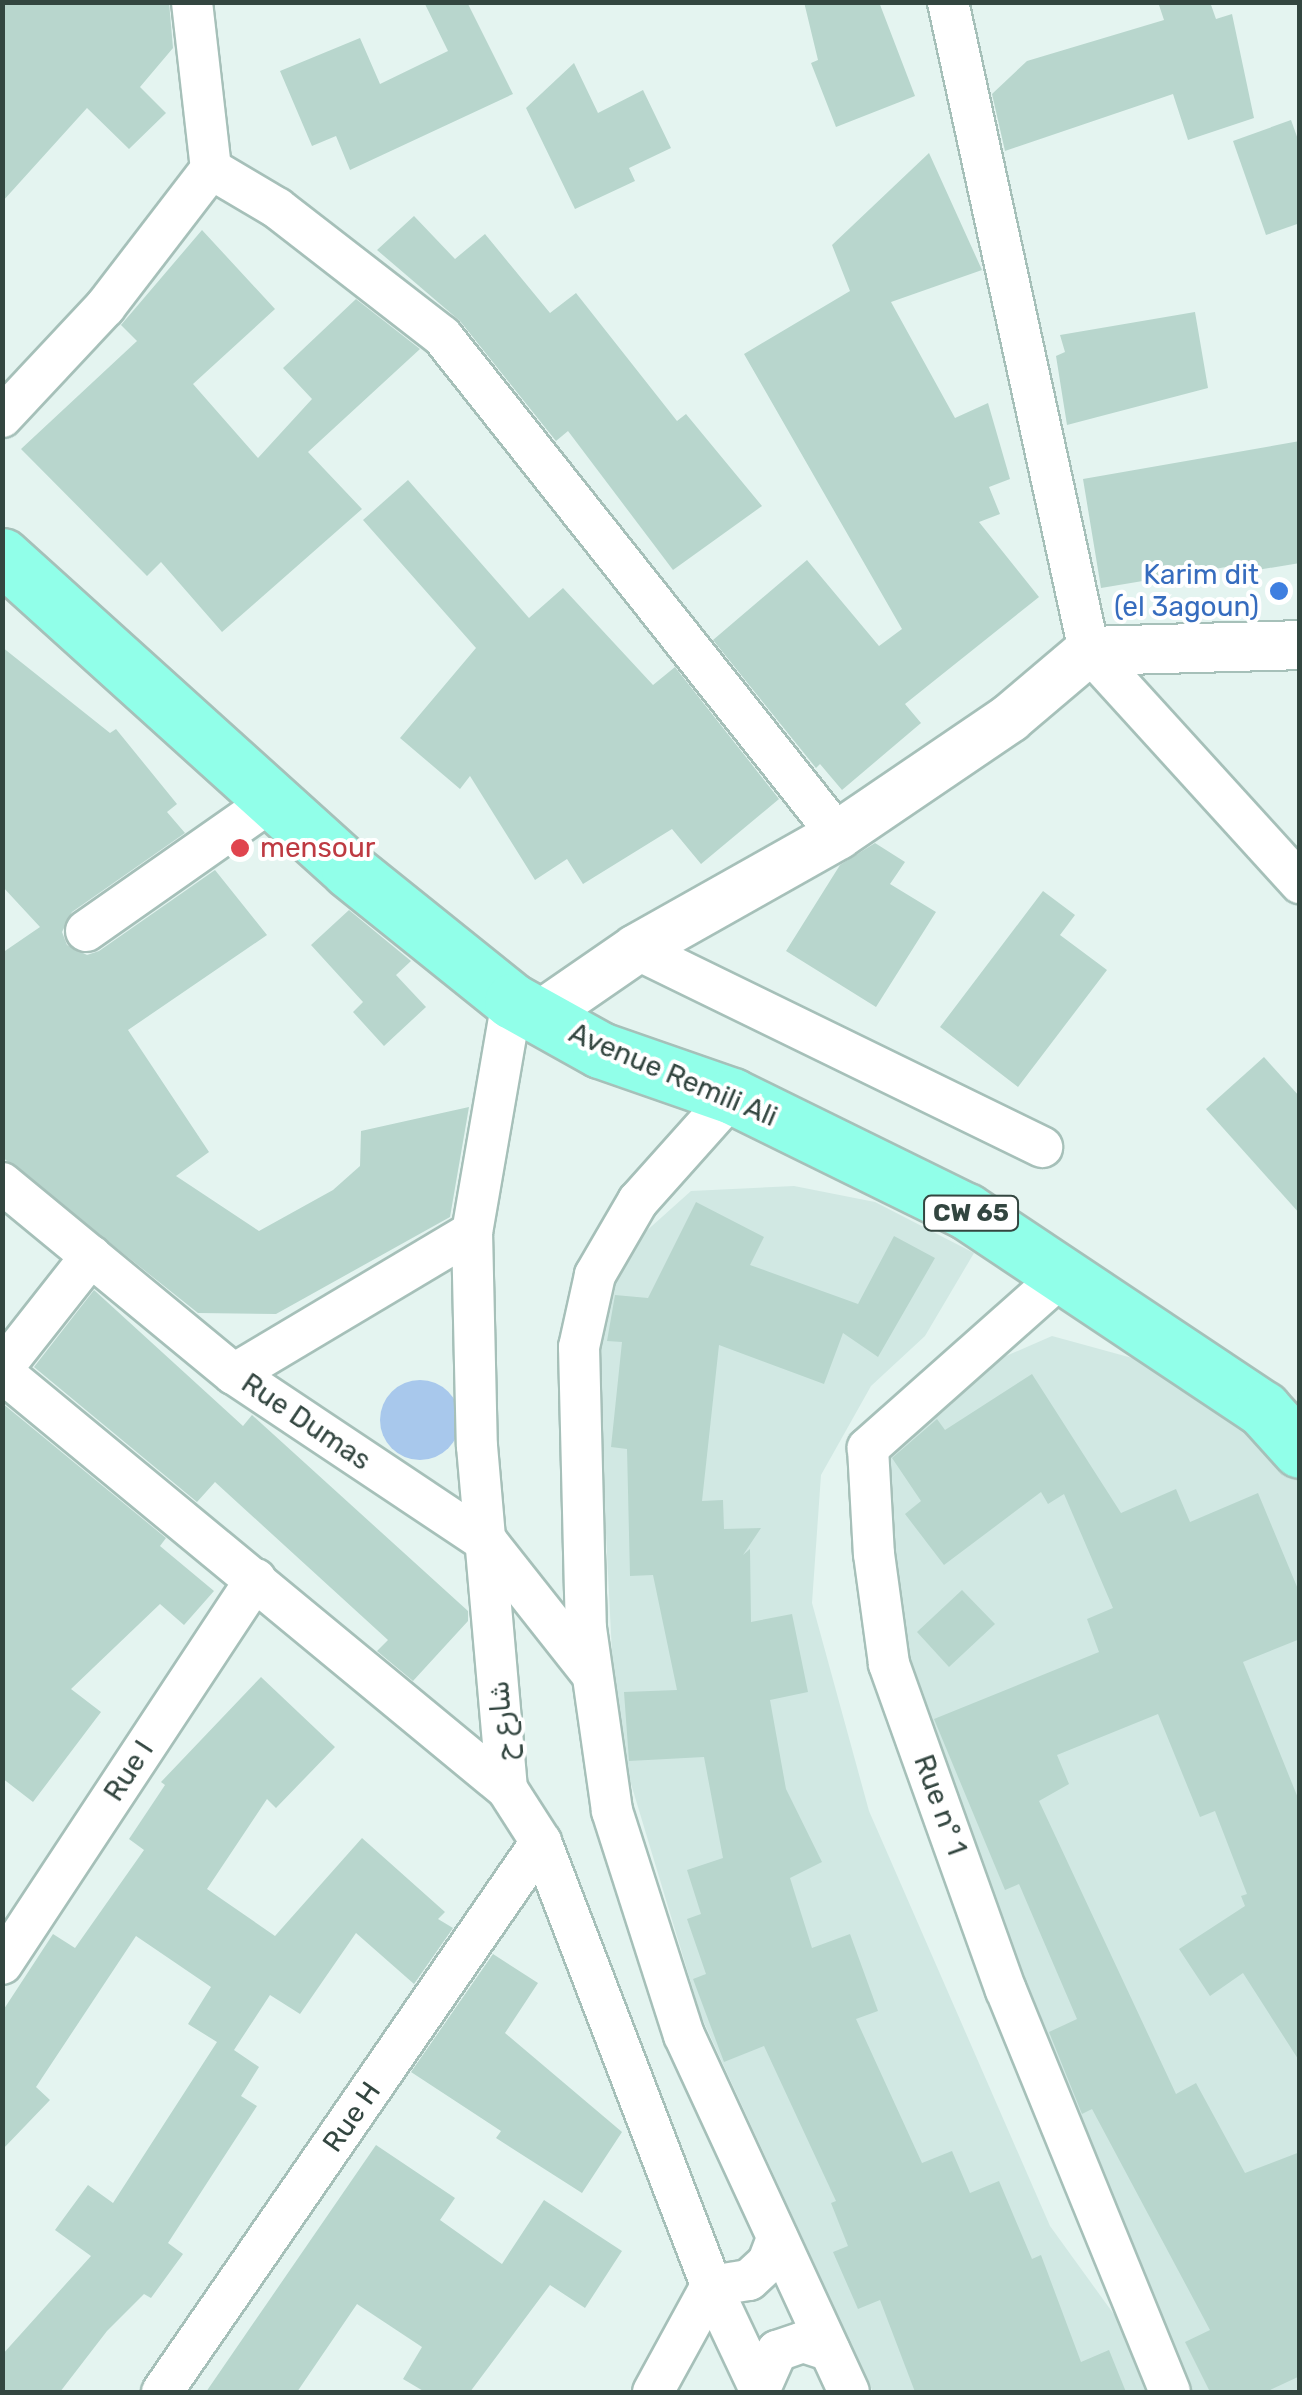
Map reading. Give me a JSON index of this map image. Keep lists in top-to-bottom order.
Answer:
{
  "streets": {
    "main road": ["Avenue Remili Ali", "CW 65"],
    "street": [
      "Rue Dumas",
      "شارع ح",
      "Rue I",
      "Rue n° 1",
      "Rue H"
    ]
  },
  "crossings": [
    ["Avenue Remili Ali", "شارع ح"],
    ["Avenue Remili Ali", "Rue n° 1"],
    ["Rue Dumas", "شارع ح"],
    ["شارع ح", "Rue H"]
  ],
  "places": ["Karim dit (el 3agoun)", "mensour"]
}
